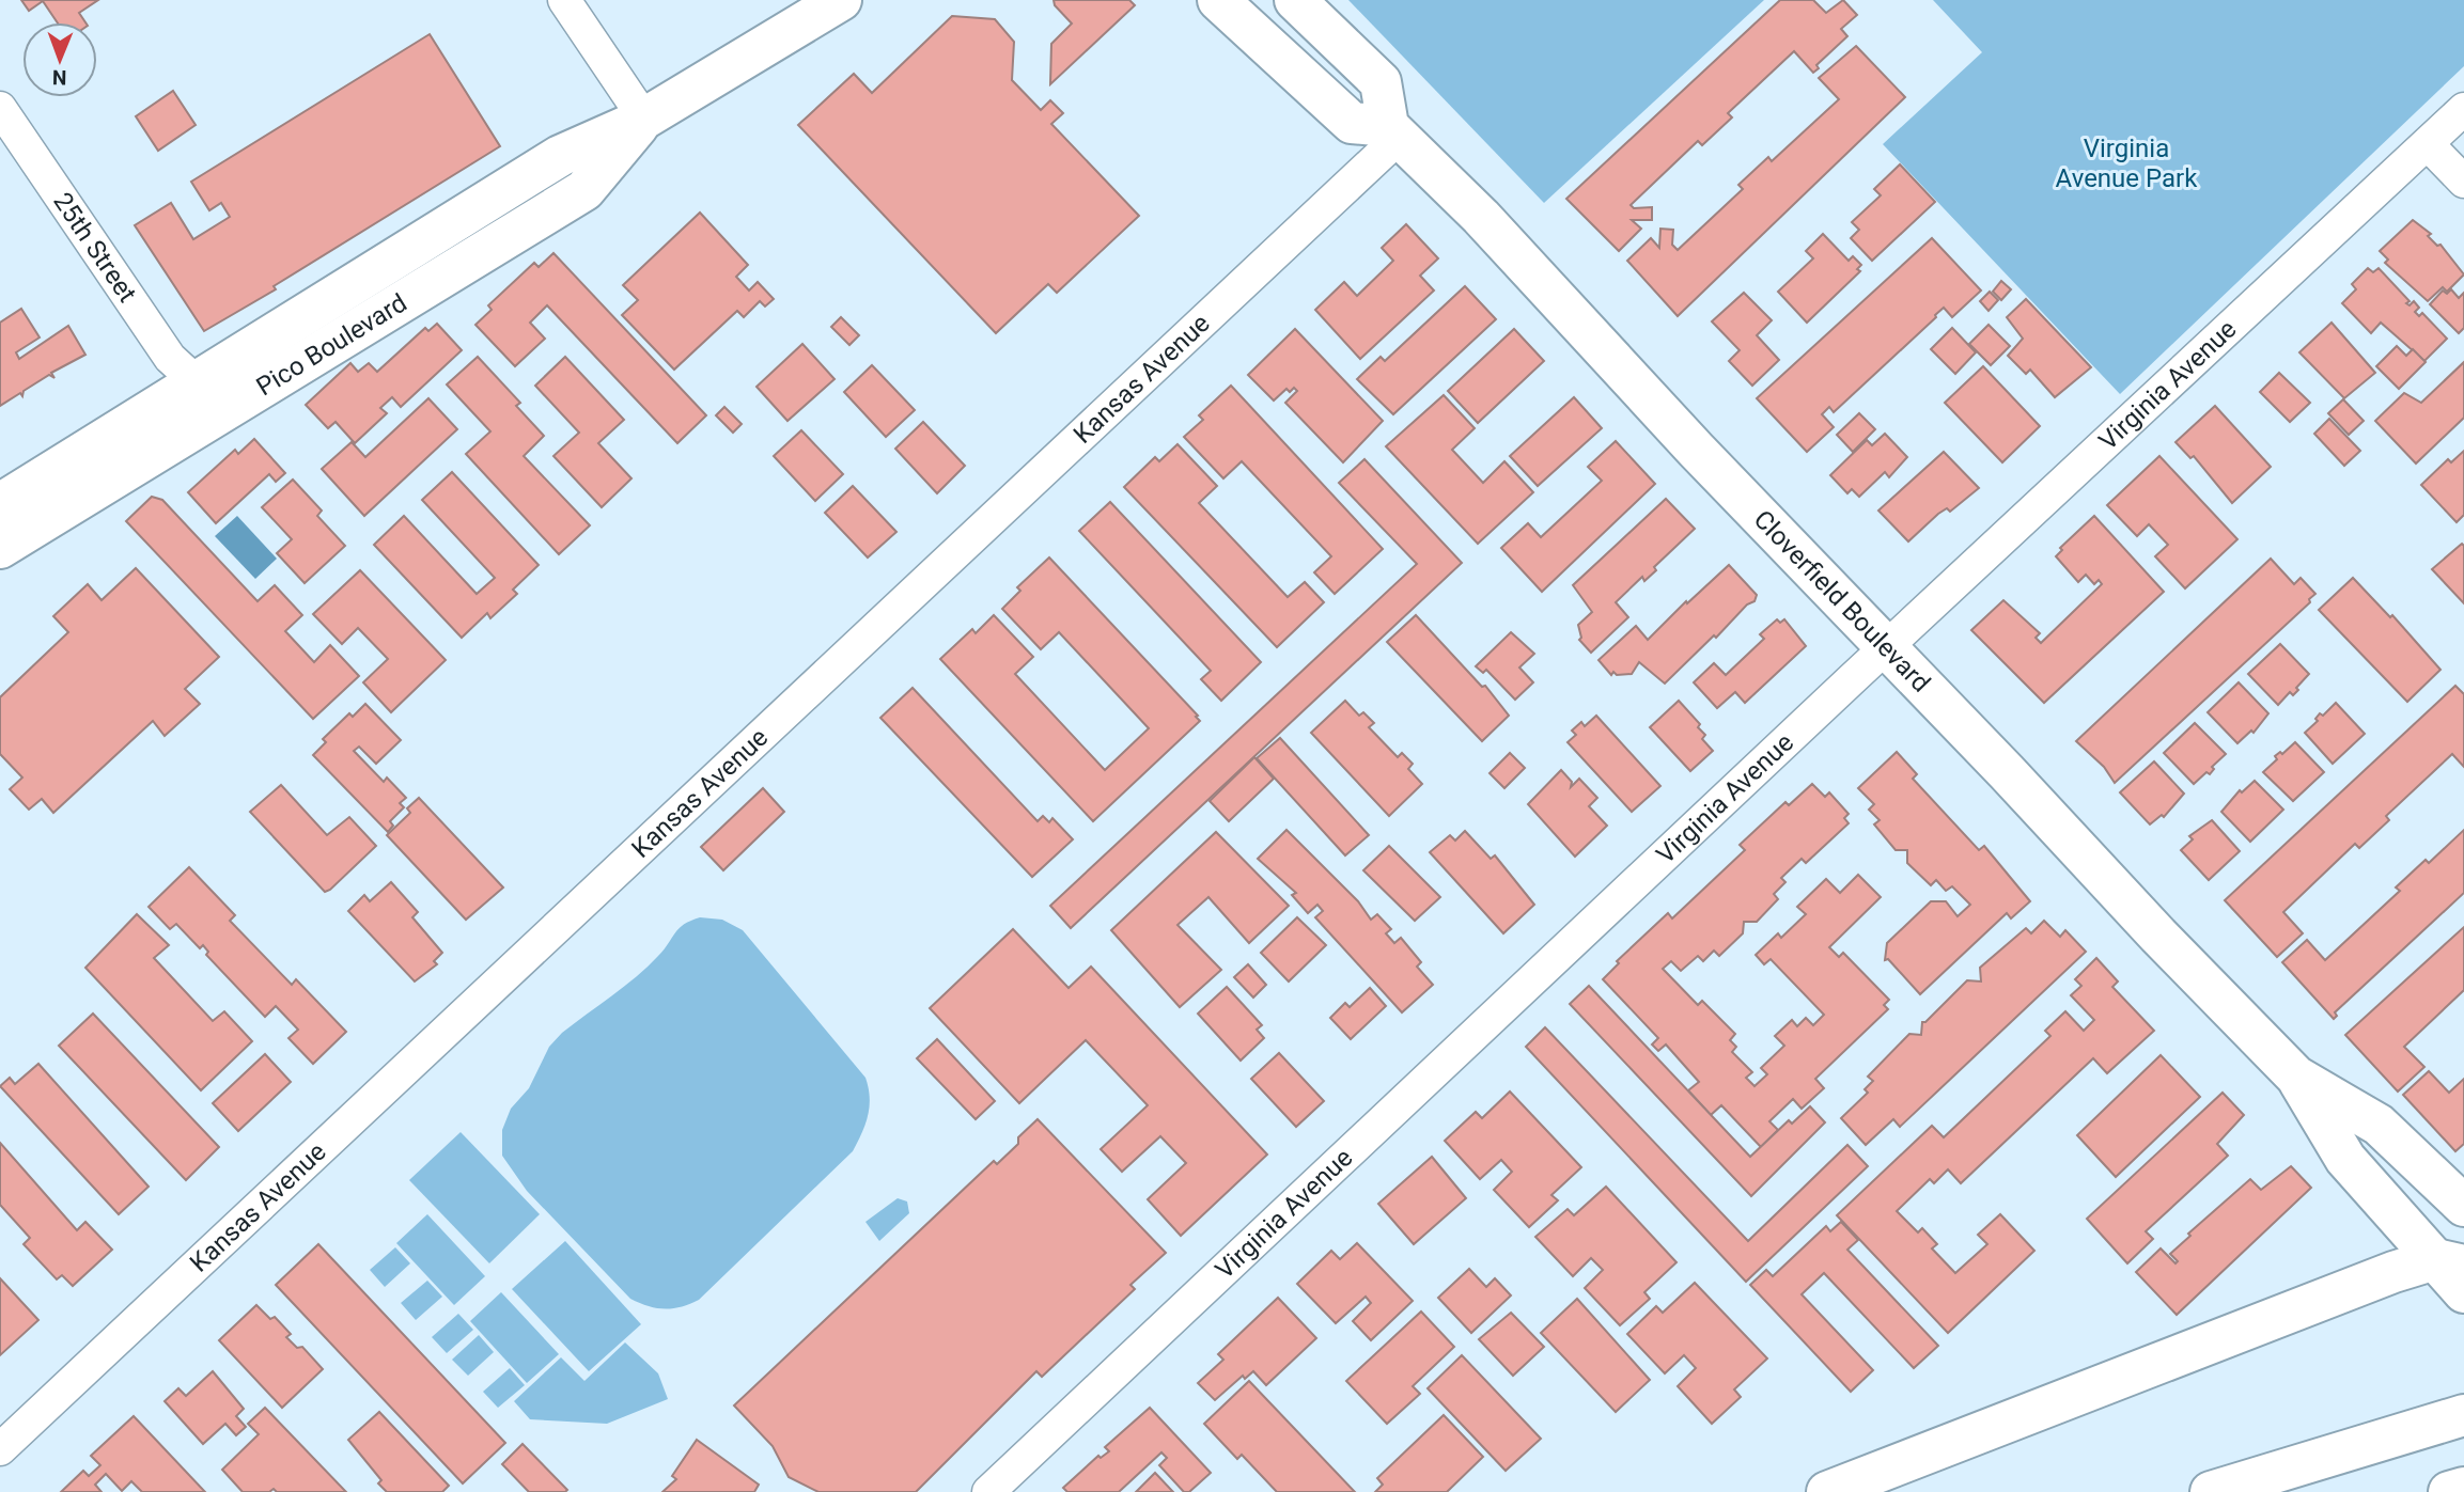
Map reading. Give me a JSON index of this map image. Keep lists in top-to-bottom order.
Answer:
{
  "streets": {
    "main road": ["Pico Boulevard", "Cloverfield Boulevard"],
    "street": ["25th Street", "Kansas Avenue", "Virginia Avenue"]
  },
  "crossings": [
    ["25th Street", "Pico Boulevard"],
    ["Kansas Avenue", "Cloverfield Boulevard"],
    ["Virginia Avenue", "Cloverfield Boulevard"]
  ],
  "parks": ["Virginia Avenue Park"],
  "north": "bottom"
}
